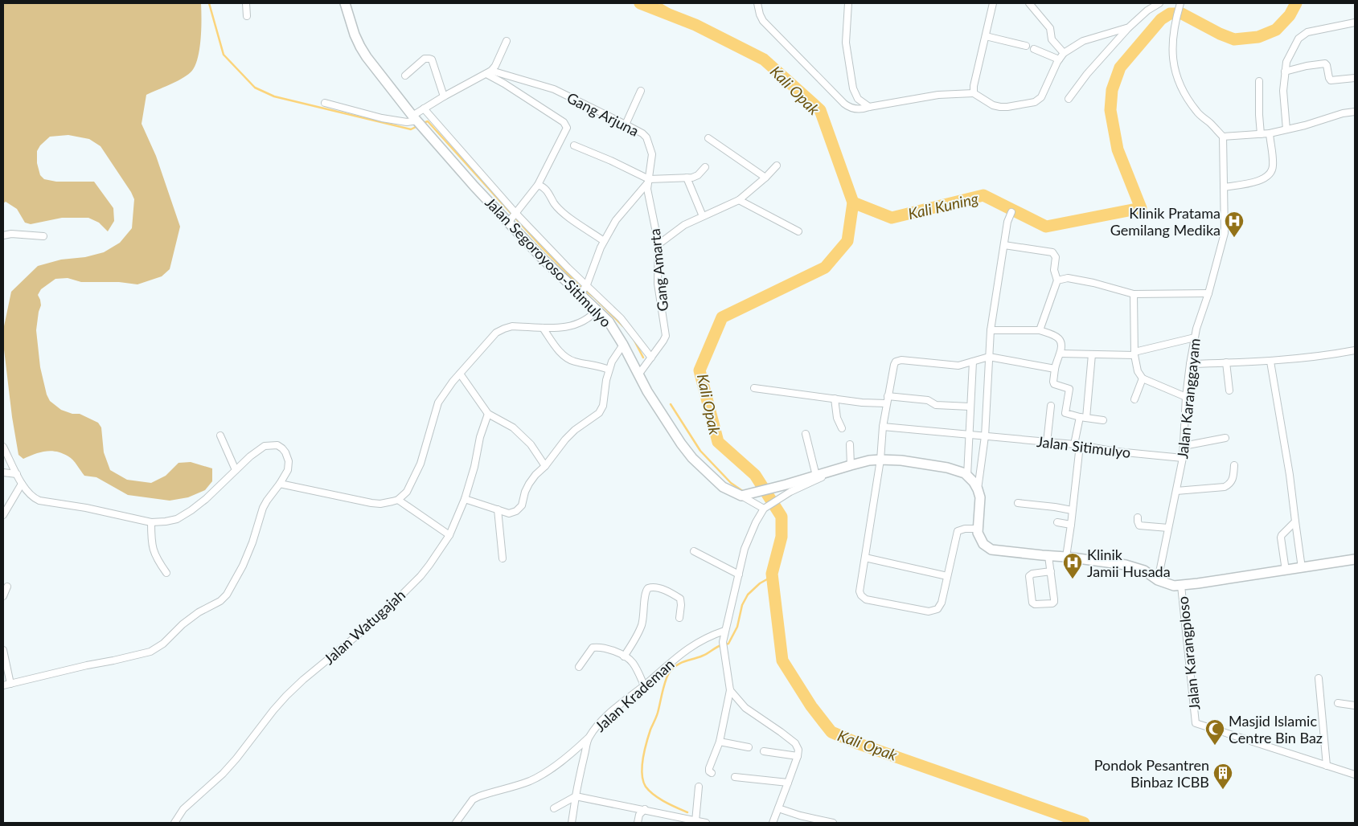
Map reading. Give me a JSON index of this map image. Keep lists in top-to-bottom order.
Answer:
{
  "streets": {
    "main road": ["Jalan Segoroyoso-Sitimulyo"],
    "street": [
      "Gang Arjuna",
      "Gang Amarta",
      "Jalan Karanggayam",
      "Jalan Sitimulyo",
      "Jalan Watugajah",
      "Jalan Karangploso",
      "Jalan Krademan"
    ]
  },
  "crossings": [
    ["Gang Arjuna", "Gang Amarta"],
    ["Jalan Segoroyoso-Sitimulyo", "Gang Amarta"],
    ["Jalan Karanggayam", "Jalan Sitimulyo"]
  ],
  "water": ["Kali Opak", "Kali Kuning"],
  "places": {
    "hospital": ["Klinik Pratama Gemilang Medika", "Klinik Jamii Husada"],
    "mosque": ["Masjid Islamic Centre Bin Baz"],
    "building": ["Pondok Pesantren Binbaz ICBB"]
  }
}
